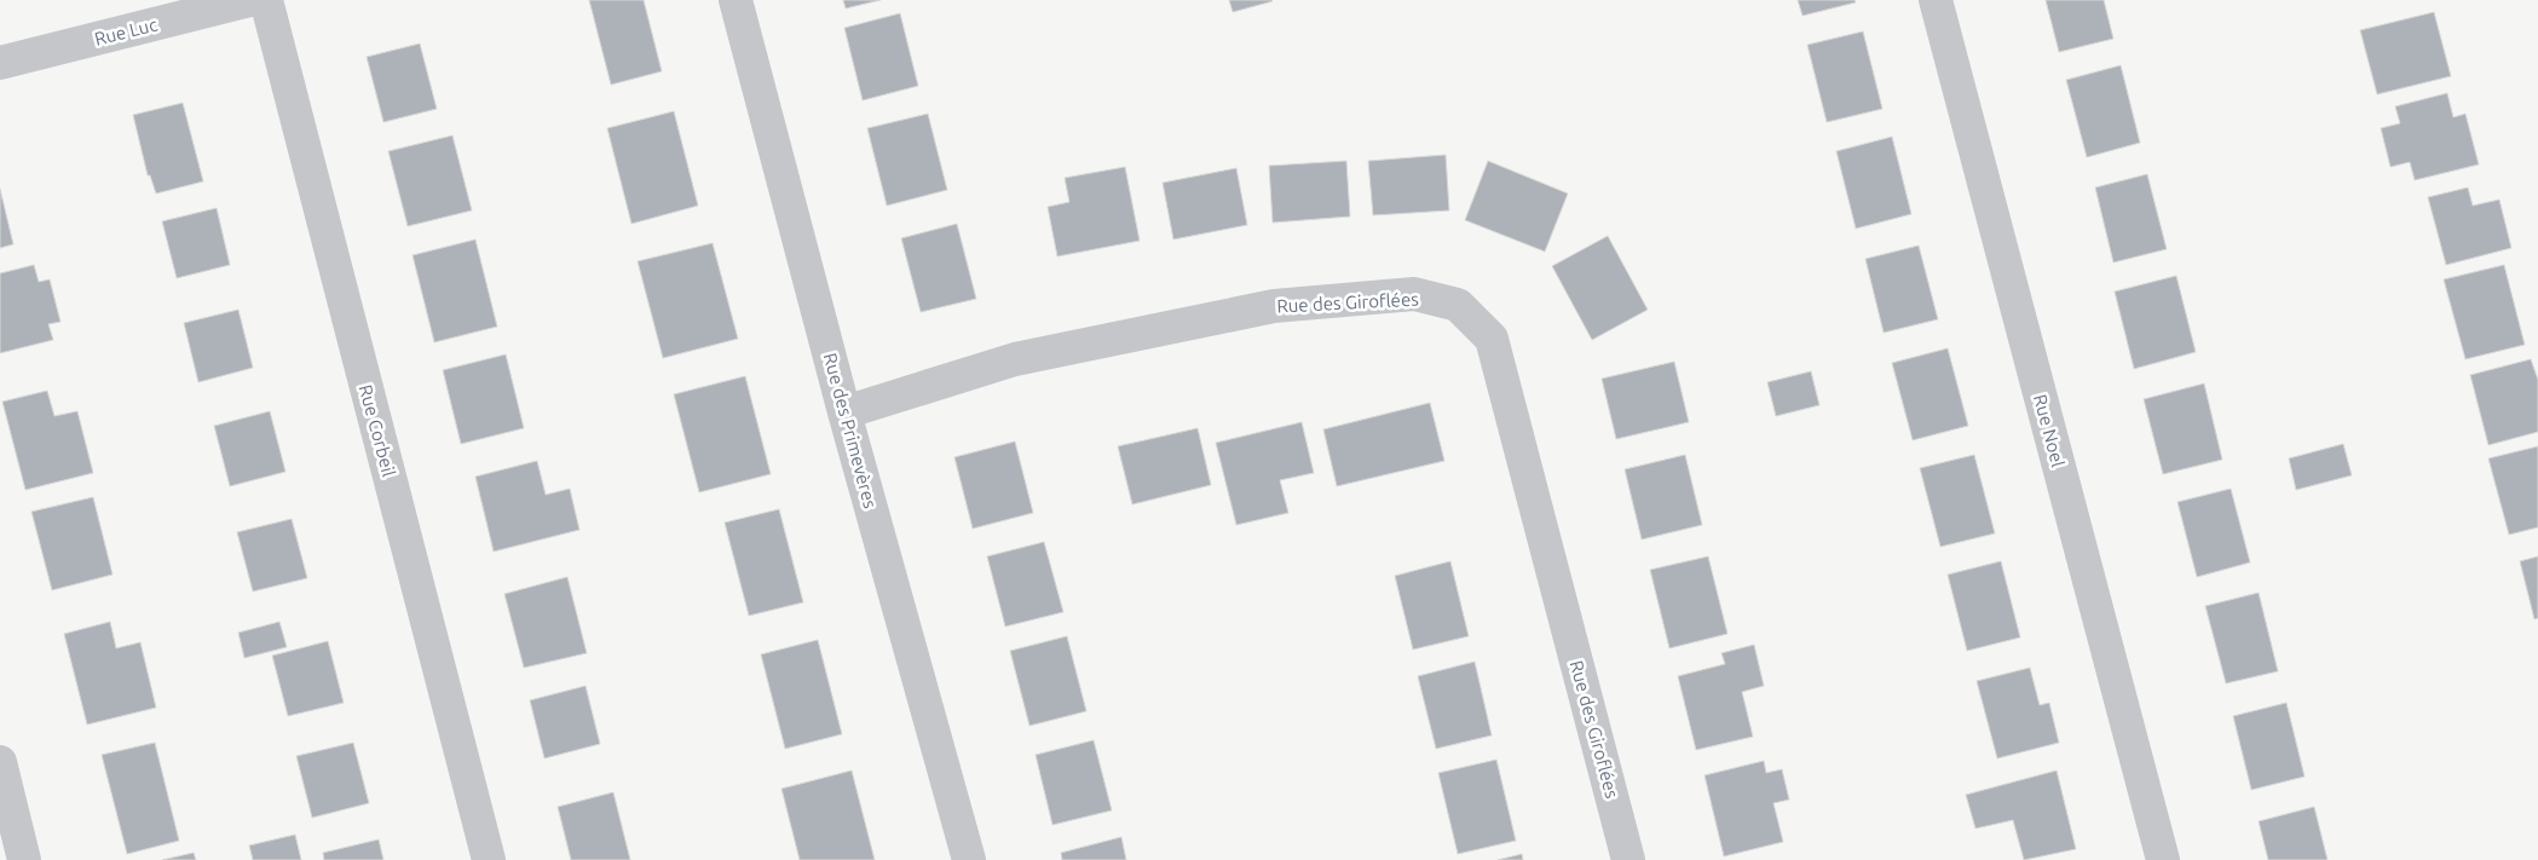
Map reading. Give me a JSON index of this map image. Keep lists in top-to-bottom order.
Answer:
{
  "streets": {
    "street": [
      "Rue Luc",
      "Rue des Giroflées",
      "Rue Corbeil",
      "Rue des Primevères",
      "Rue Noel"
    ]
  },
  "crossings": [
    ["Rue des Giroflées", "Rue des Primevères"]
  ]
}
